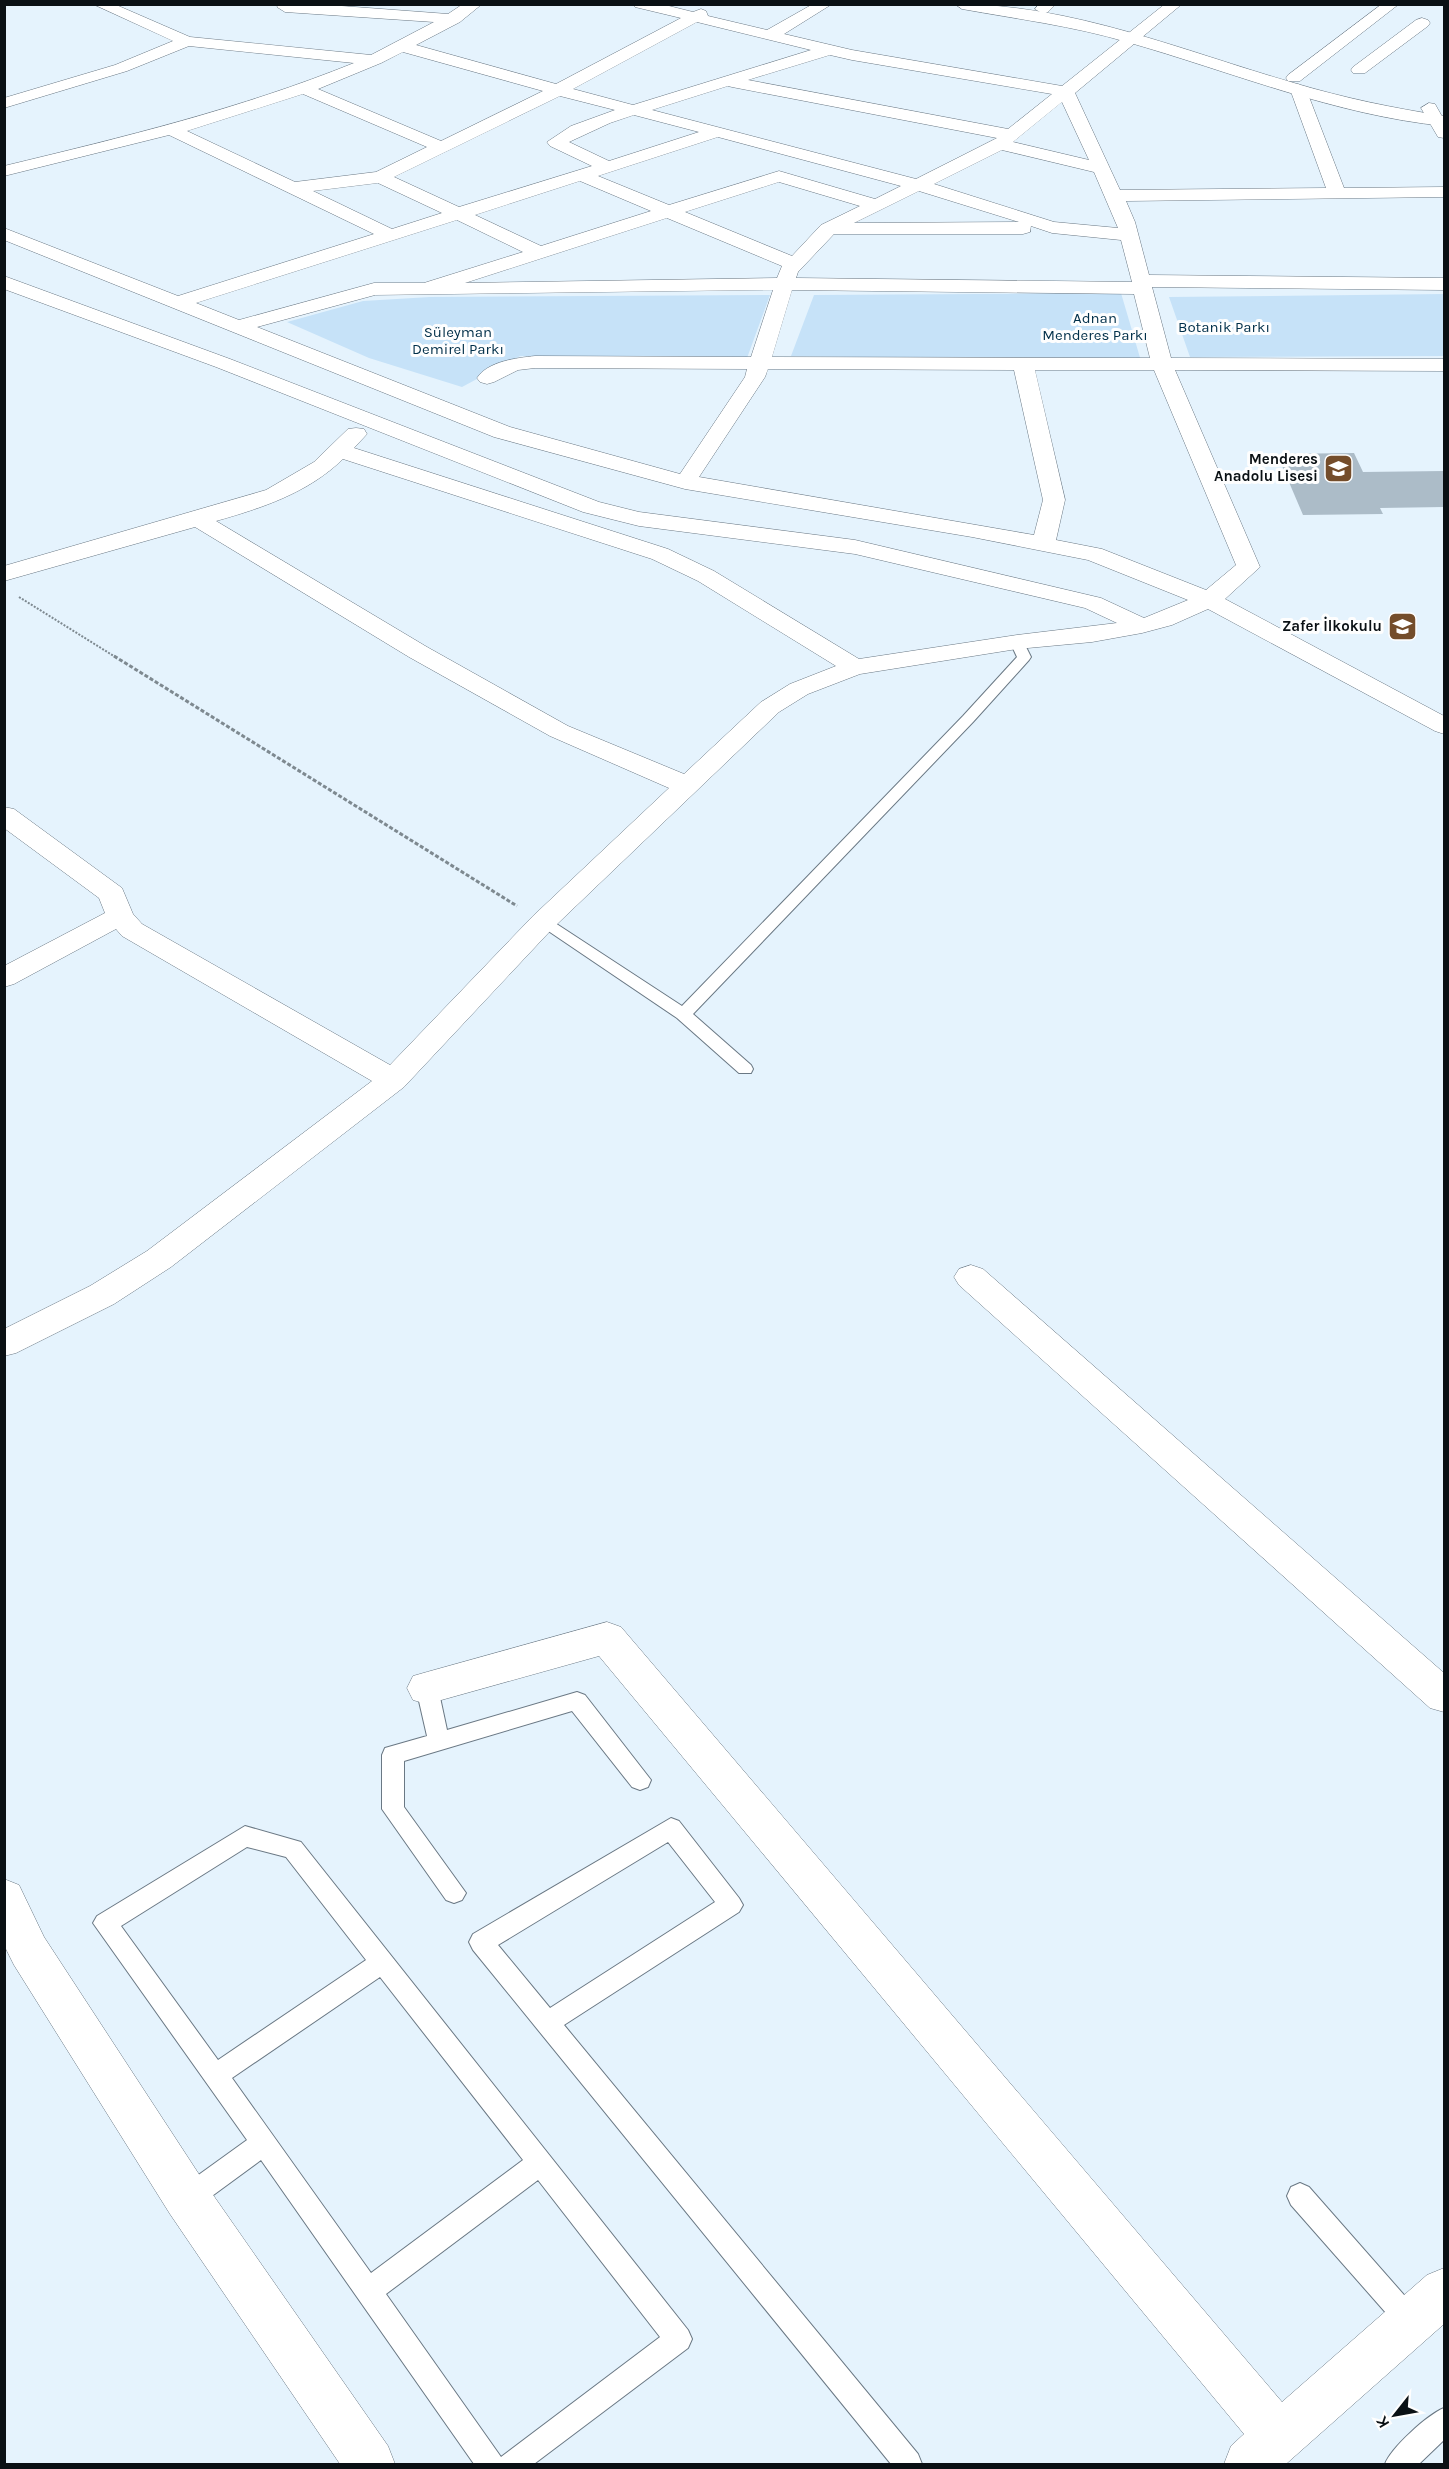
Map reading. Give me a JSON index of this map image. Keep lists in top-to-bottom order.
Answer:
{
  "parks": ["Adnan Menderes Parkı", "Botanik Parkı", "Süleyman Demirel Parkı"],
  "places": {
    "school or university": ["Menderes Anadolu Lisesi", "Zafer İlkokulu"]
  },
  "north": "bottom left"
}
